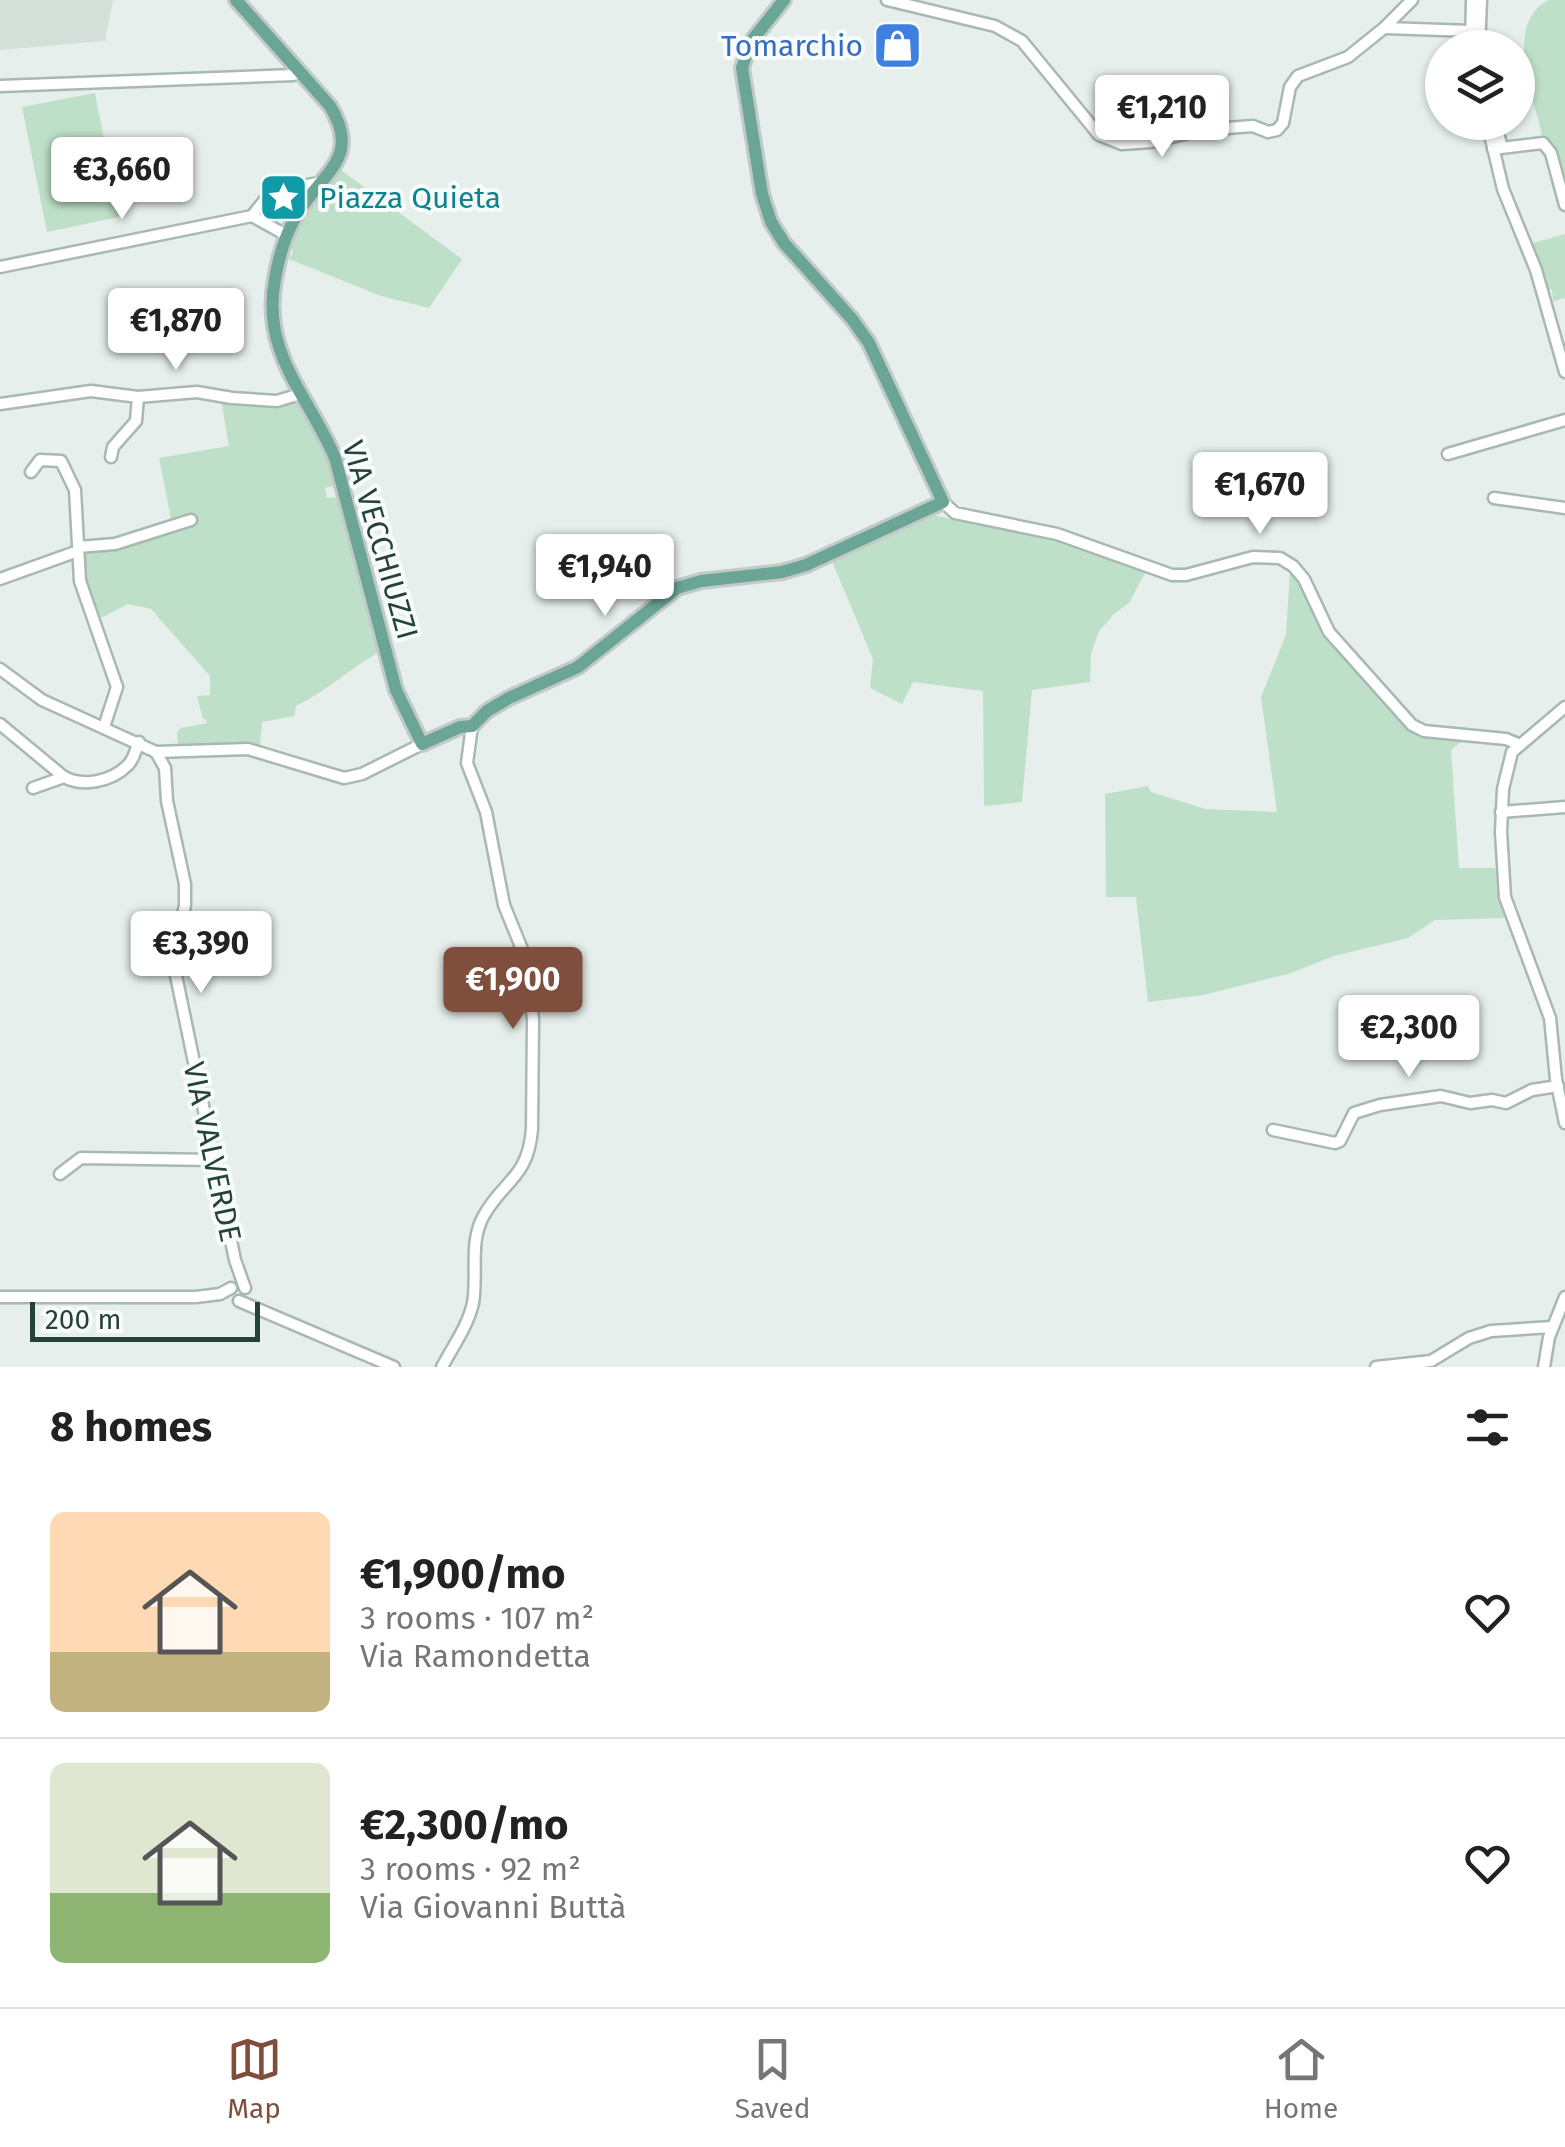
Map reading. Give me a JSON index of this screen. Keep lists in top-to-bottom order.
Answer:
{
  "streets": {
    "main road": ["VIA VECCHIUZZI"],
    "street": ["VIA VALVERDE"]
  },
  "places": {
    "shop": ["Tomarchio"],
    "place": ["Piazza Quieta"]
  },
  "scale_bar": "200 m",
  "page": {
    "price": [
      "€1,210",
      "€3,660",
      "€1,870",
      "€1,670",
      "€1,940",
      "€3,390",
      "€1,900",
      "€2,300"
    ],
    "scale": "200 m",
    "heading": "8 homes",
    "list": [
      {
        "name": "€1,900/mo",
        "note": "3 rooms · 107 m² · Via Ramondetta"
      },
      {
        "name": "€2,300/mo",
        "note": "3 rooms · 92 m² · Via Giovanni Buttà"
      }
    ],
    "tabs": ["Map", "Saved", "Home"]
  }
}
